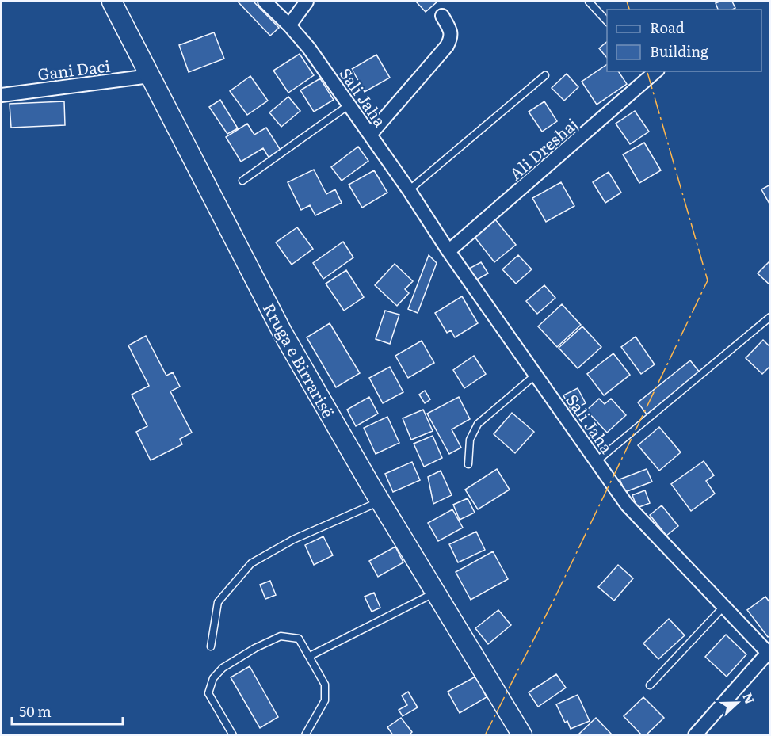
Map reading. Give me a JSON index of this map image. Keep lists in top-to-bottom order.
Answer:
{
  "streets": {
    "street": [
      "Gani Daci",
      "Sali Jaha",
      "Ali Dreshaj",
      "Rruga e Birrarisë"
    ]
  },
  "crossings": [
    ["Gani Daci", "Rruga e Birrarisë"],
    ["Sali Jaha", "Ali Dreshaj"]
  ],
  "legend": ["Road", "Building"],
  "scale_bar": "50 m",
  "north": "right"
}
